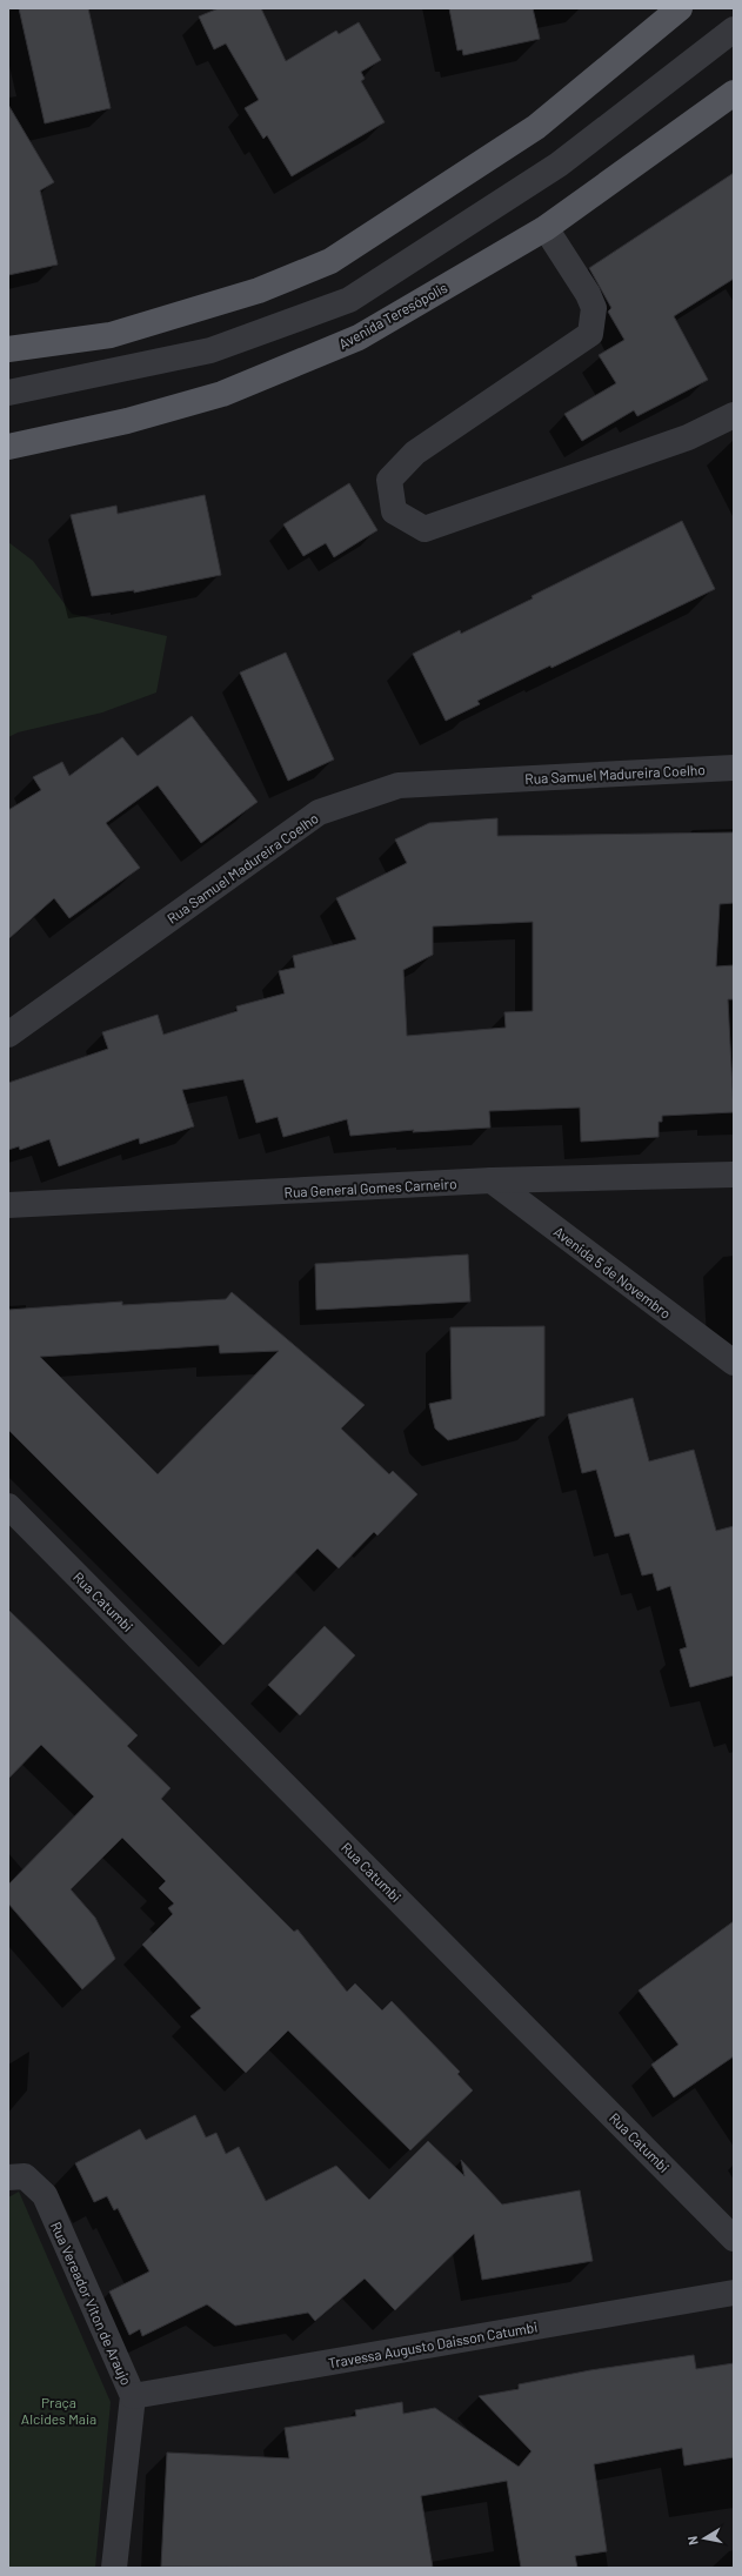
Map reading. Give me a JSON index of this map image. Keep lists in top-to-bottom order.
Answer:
{
  "streets": {
    "main road": ["Avenida Teresópolis"],
    "street": [
      "Rua Samuel Madureira Coelho",
      "Rua General Gomes Carneiro",
      "Avenida 5 de Novembro",
      "Rua Catumbi",
      "Rua Vereador Viton de Araujo",
      "Travessa Augusto Daisson Catumbi"
    ]
  },
  "crossings": [
    ["Rua General Gomes Carneiro", "Avenida 5 de Novembro"],
    ["Rua Vereador Viton de Araujo", "Travessa Augusto Daisson Catumbi"]
  ],
  "parks": ["Praça Alcides Maia"],
  "north": "left"
}
